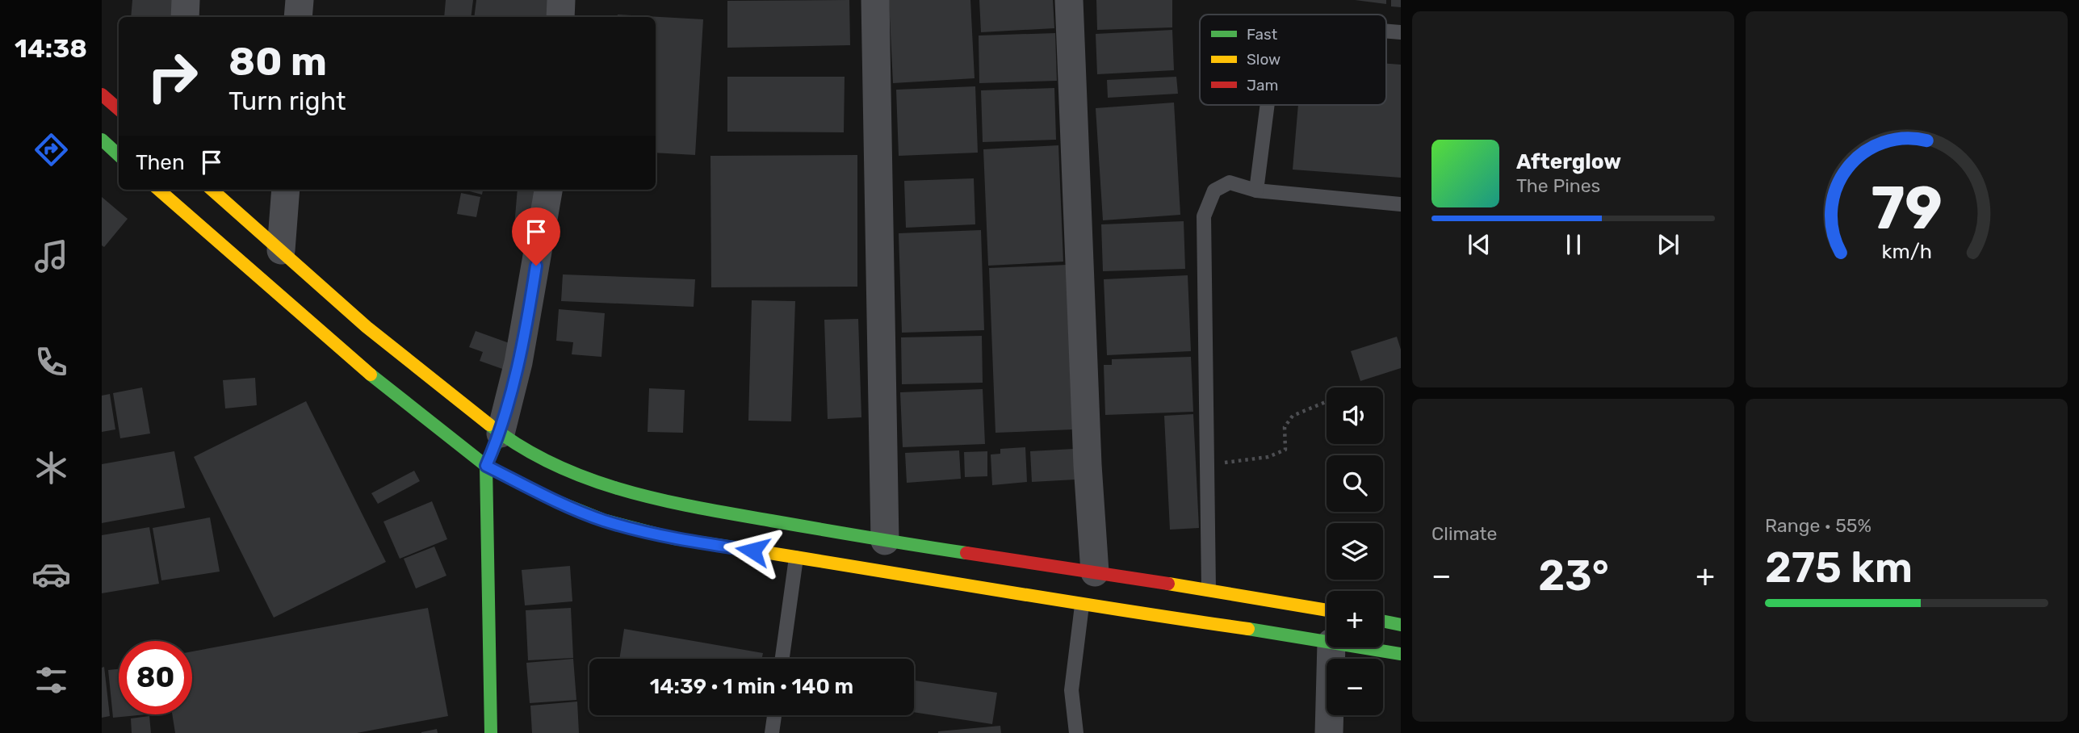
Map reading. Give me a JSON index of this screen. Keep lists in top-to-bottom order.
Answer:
{
  "legend": ["Fast", "Slow", "Jam"],
  "page": {
    "tabs": "14:38",
    "turn": ["80 m", "Turn right"],
    "then": "Then",
    "song": ["Afterglow", "The Pines"],
    "map_buttons": ["+", "−"],
    "tile": [
      "Climate",
      ["Range · 55%", "275 km"]
    ],
    "heat": ["−", "23°", "+"],
    "limit": "80",
    "trip": "14:39 · 1 min · 140 m",
    "gauge": ["79", "km/h"]
  }
}
